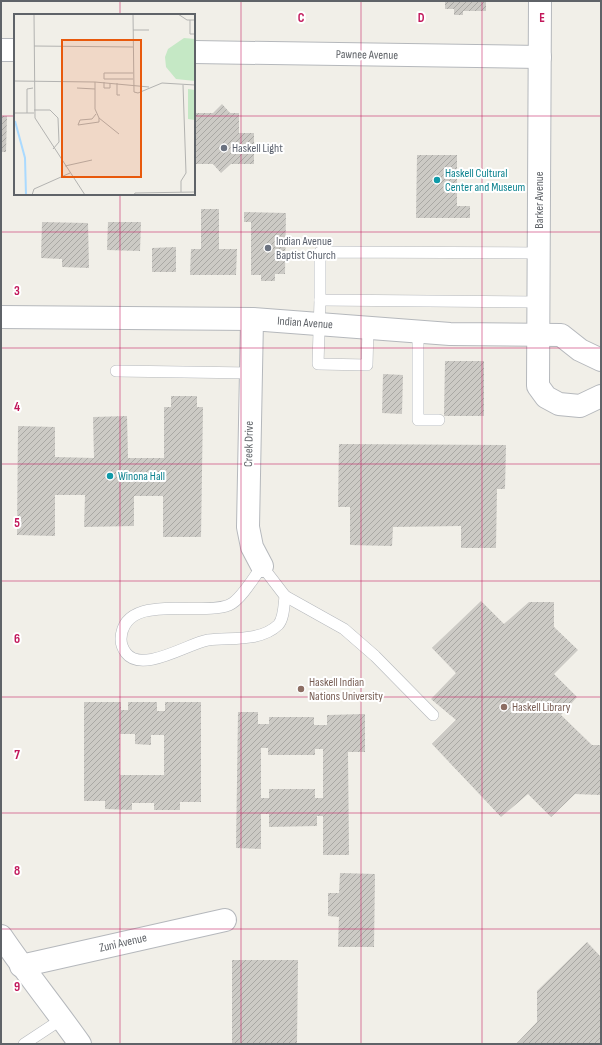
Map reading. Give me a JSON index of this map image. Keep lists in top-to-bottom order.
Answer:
{
  "streets": {
    "street": [
      "Pawnee Avenue",
      "Barker Avenue",
      "Indian Avenue",
      "Creek Drive",
      "Zuni Avenue"
    ]
  },
  "crossings": [
    ["Pawnee Avenue", "Barker Avenue"],
    ["Barker Avenue", "Indian Avenue"],
    ["Indian Avenue", "Creek Drive"]
  ],
  "places": [
    "Haskell Light",
    "Haskell Cultural Center and Museum",
    "Indian Avenue Baptist Church",
    "Winona Hall",
    "Haskell Indian Nations University",
    "Haskell Library"
  ],
  "grid": {
    "columns": ["C", "D", "E"],
    "rows": [
      "3",
      "4",
      "5",
      "6",
      "7",
      "8",
      "9"
    ]
  }
}
